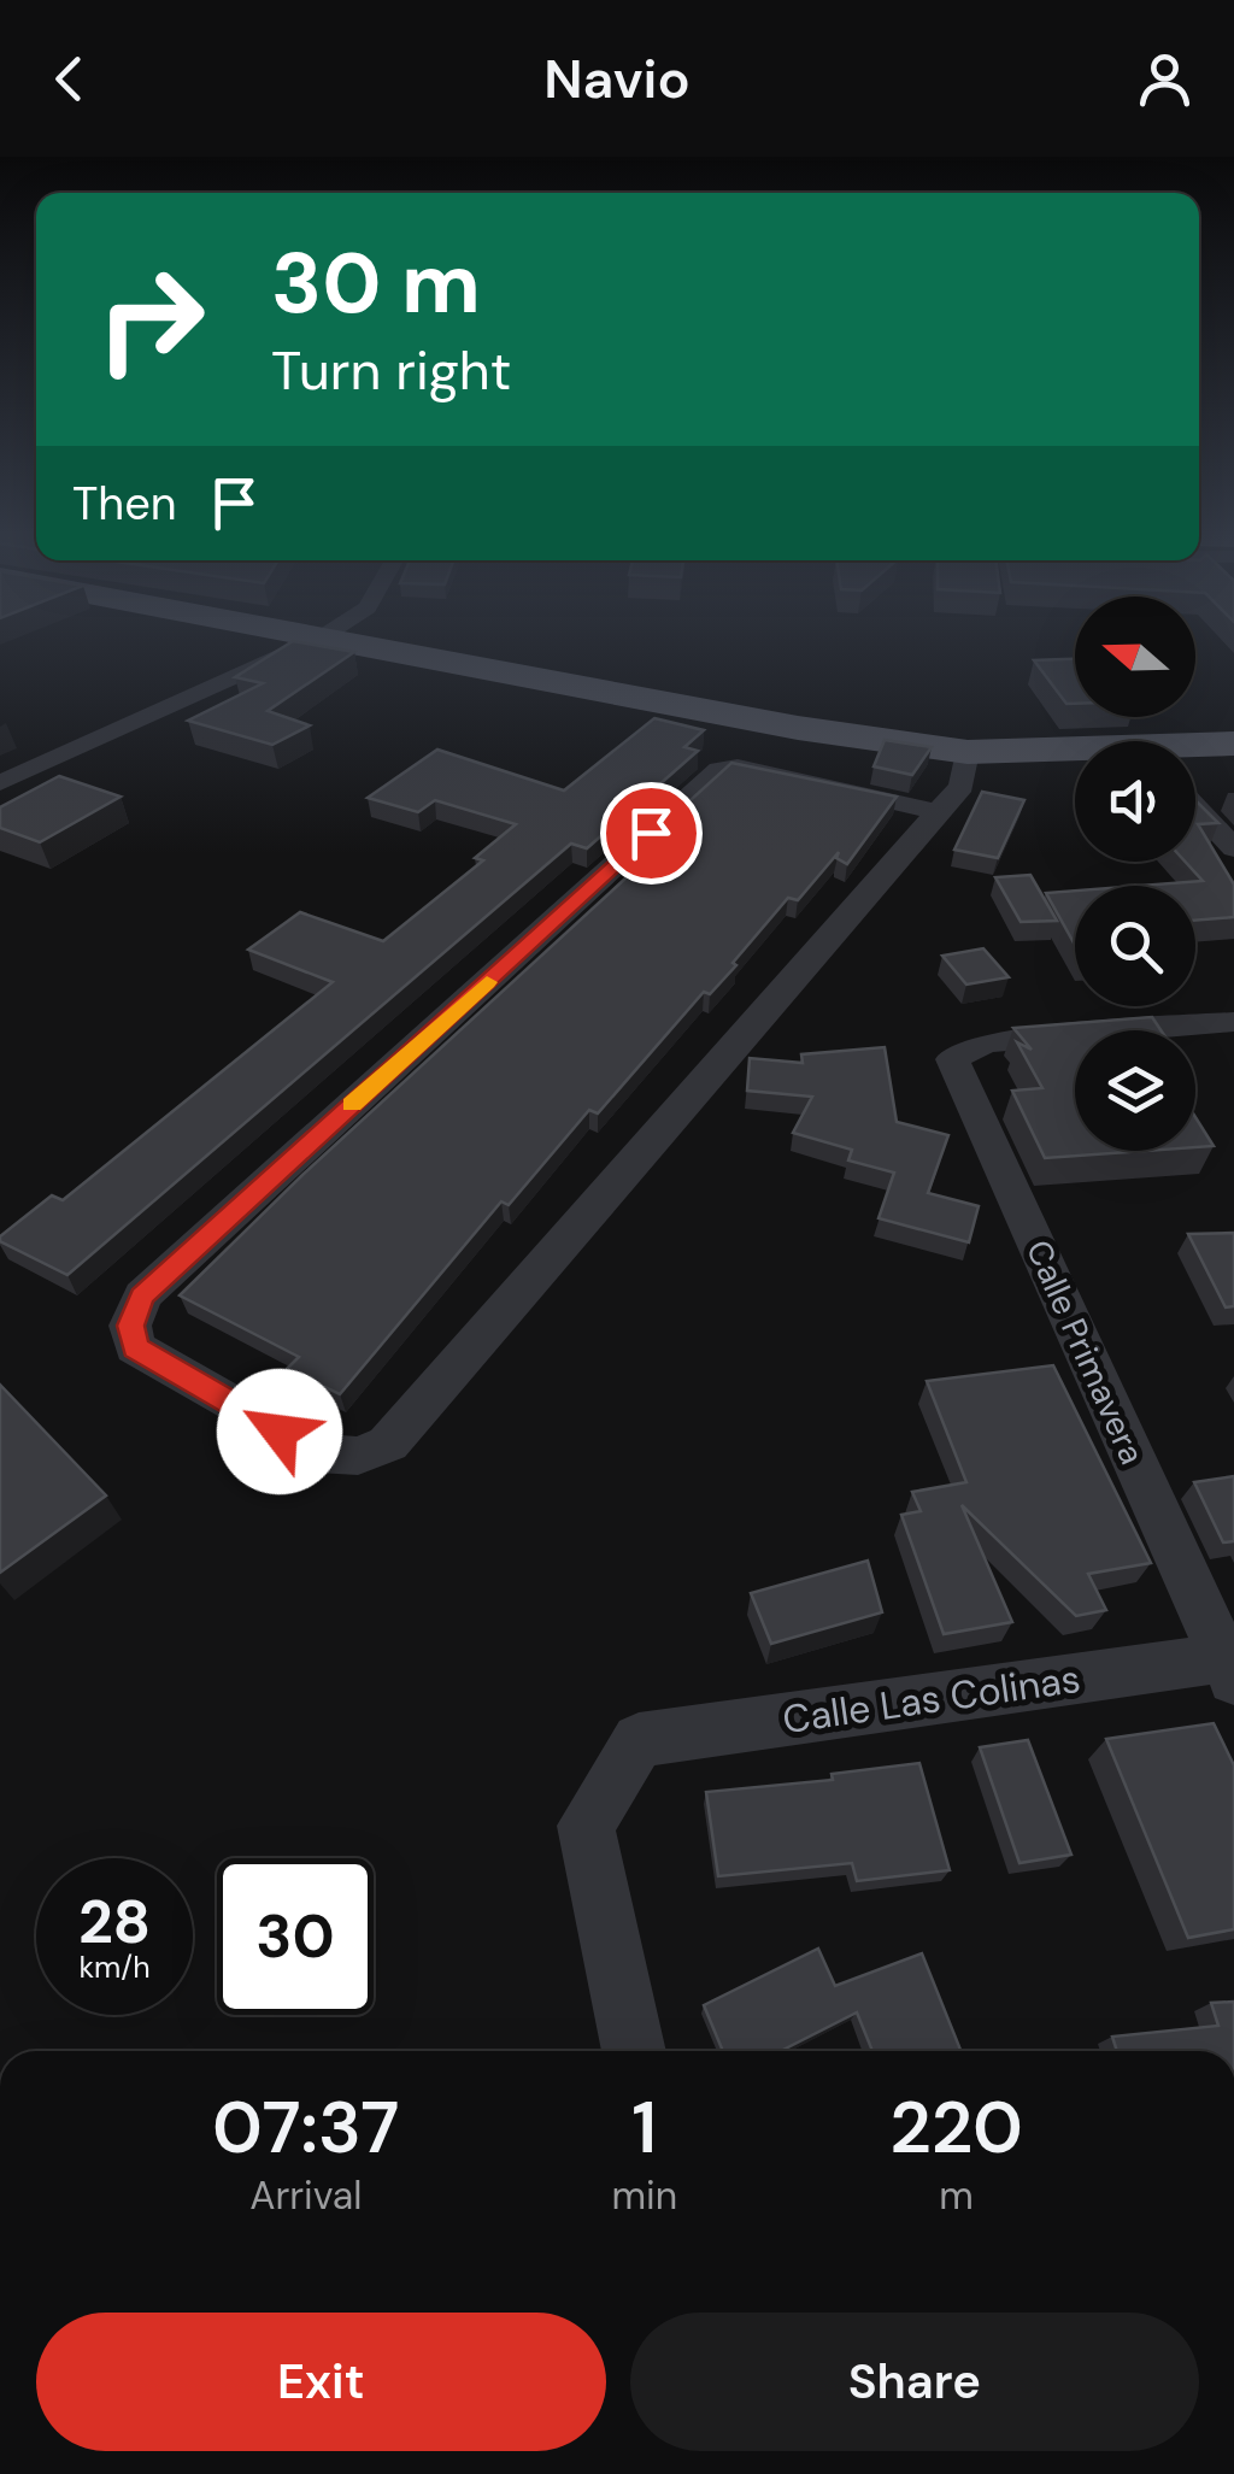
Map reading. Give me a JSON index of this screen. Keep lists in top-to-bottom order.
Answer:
{
  "streets": {
    "street": ["Calle Primavera", "Calle Las Colinas"]
  },
  "crossings": [
    ["Calle Primavera", "Calle Las Colinas"]
  ],
  "north": "left",
  "page": {
    "header": "Navio",
    "turn": ["30 m", "Turn right"],
    "then": "Then",
    "speed": "28 km/h",
    "limit": "30",
    "eta": [
      "07:37",
      "Arrival",
      "1",
      "min",
      "220",
      "m"
    ],
    "buttons": ["Exit", "Share"]
  }
}
